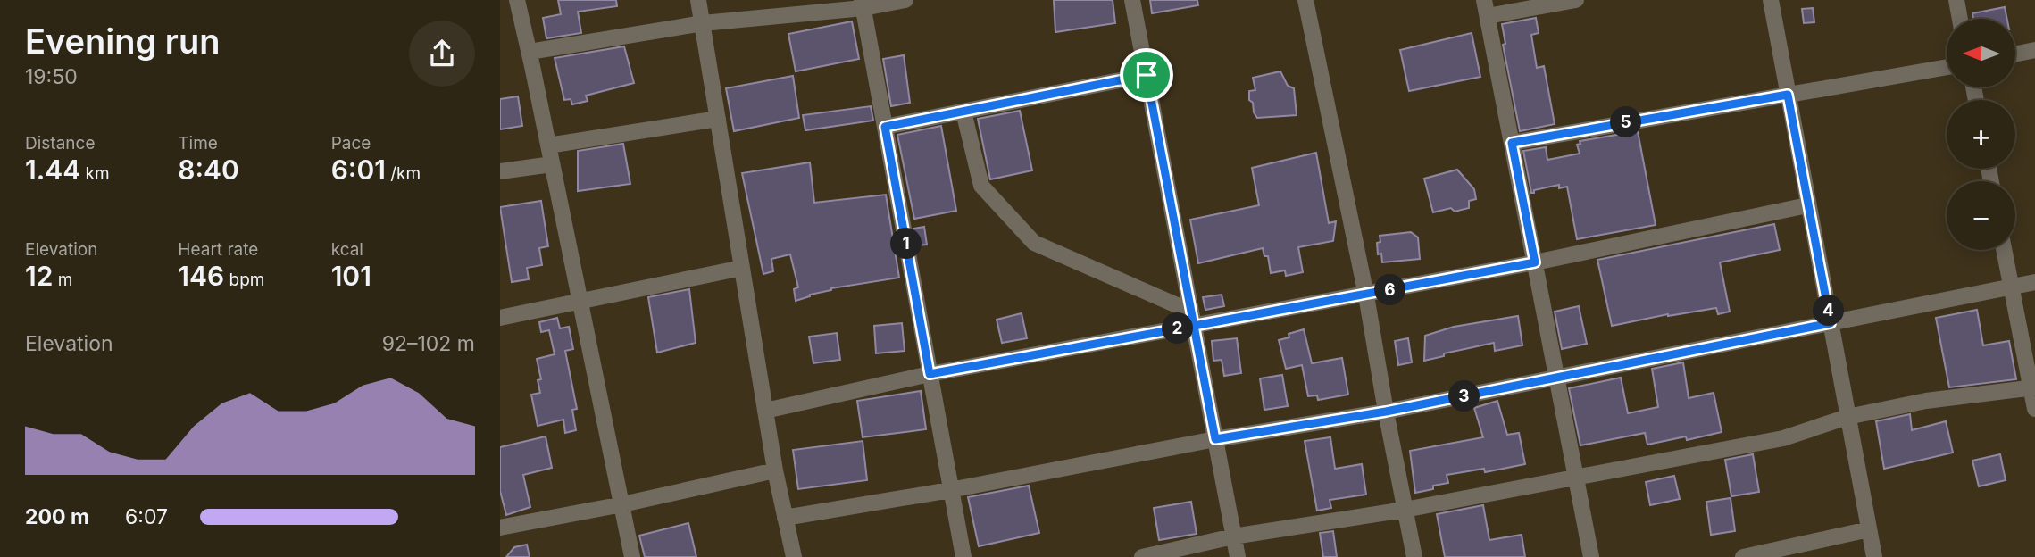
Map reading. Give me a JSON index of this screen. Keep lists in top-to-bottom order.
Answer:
{
  "north": "left",
  "page": {
    "heading": ["Evening run", "19:50"],
    "map_buttons": ["+", "−"],
    "stats": [
      ["Distance", "1.44 km"],
      ["Time", "8:40"],
      ["Pace", "6:01 /km"],
      ["Elevation", "12 m"],
      ["Heart rate", "146 bpm"],
      ["kcal", "101"]
    ],
    "pins": [
      "5",
      "1",
      "6",
      "4",
      "2",
      "3"
    ],
    "chart": ["Elevation", "92–102 m"],
    "list": [
      {
        "name": "200 m",
        "note": "6:07"
      }
    ]
  }
}
